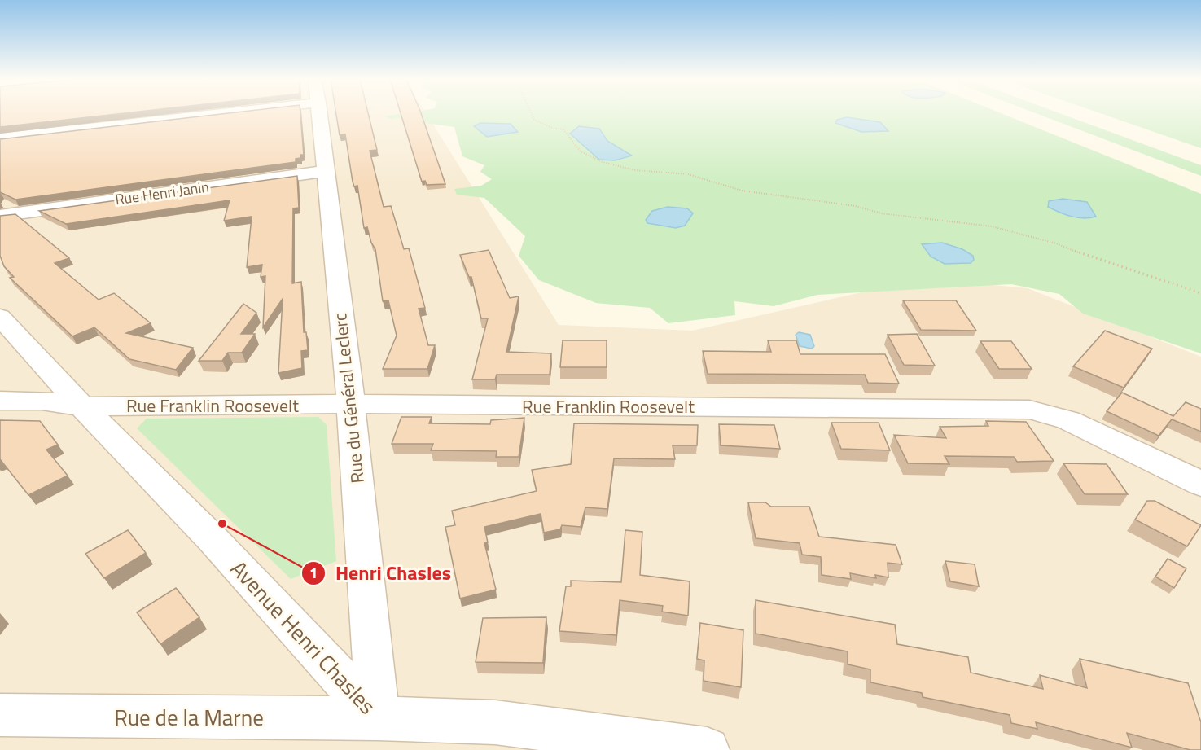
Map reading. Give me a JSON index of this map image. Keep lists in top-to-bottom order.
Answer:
{
  "streets": {
    "street": [
      "Rue Henri Janin",
      "Rue du Général Leclerc",
      "Rue Franklin Roosevelt",
      "Avenue Henri Chasles",
      "Rue de la Marne"
    ]
  },
  "crossings": [
    ["Rue Henri Janin", "Rue du Général Leclerc"],
    ["Rue du Général Leclerc", "Rue Franklin Roosevelt"],
    ["Rue du Général Leclerc", "Avenue Henri Chasles"],
    ["Rue du Général Leclerc", "Rue de la Marne"],
    ["Rue Franklin Roosevelt", "Avenue Henri Chasles"],
    ["Avenue Henri Chasles", "Rue de la Marne"]
  ],
  "places": ["Henri Chasles"]
}
